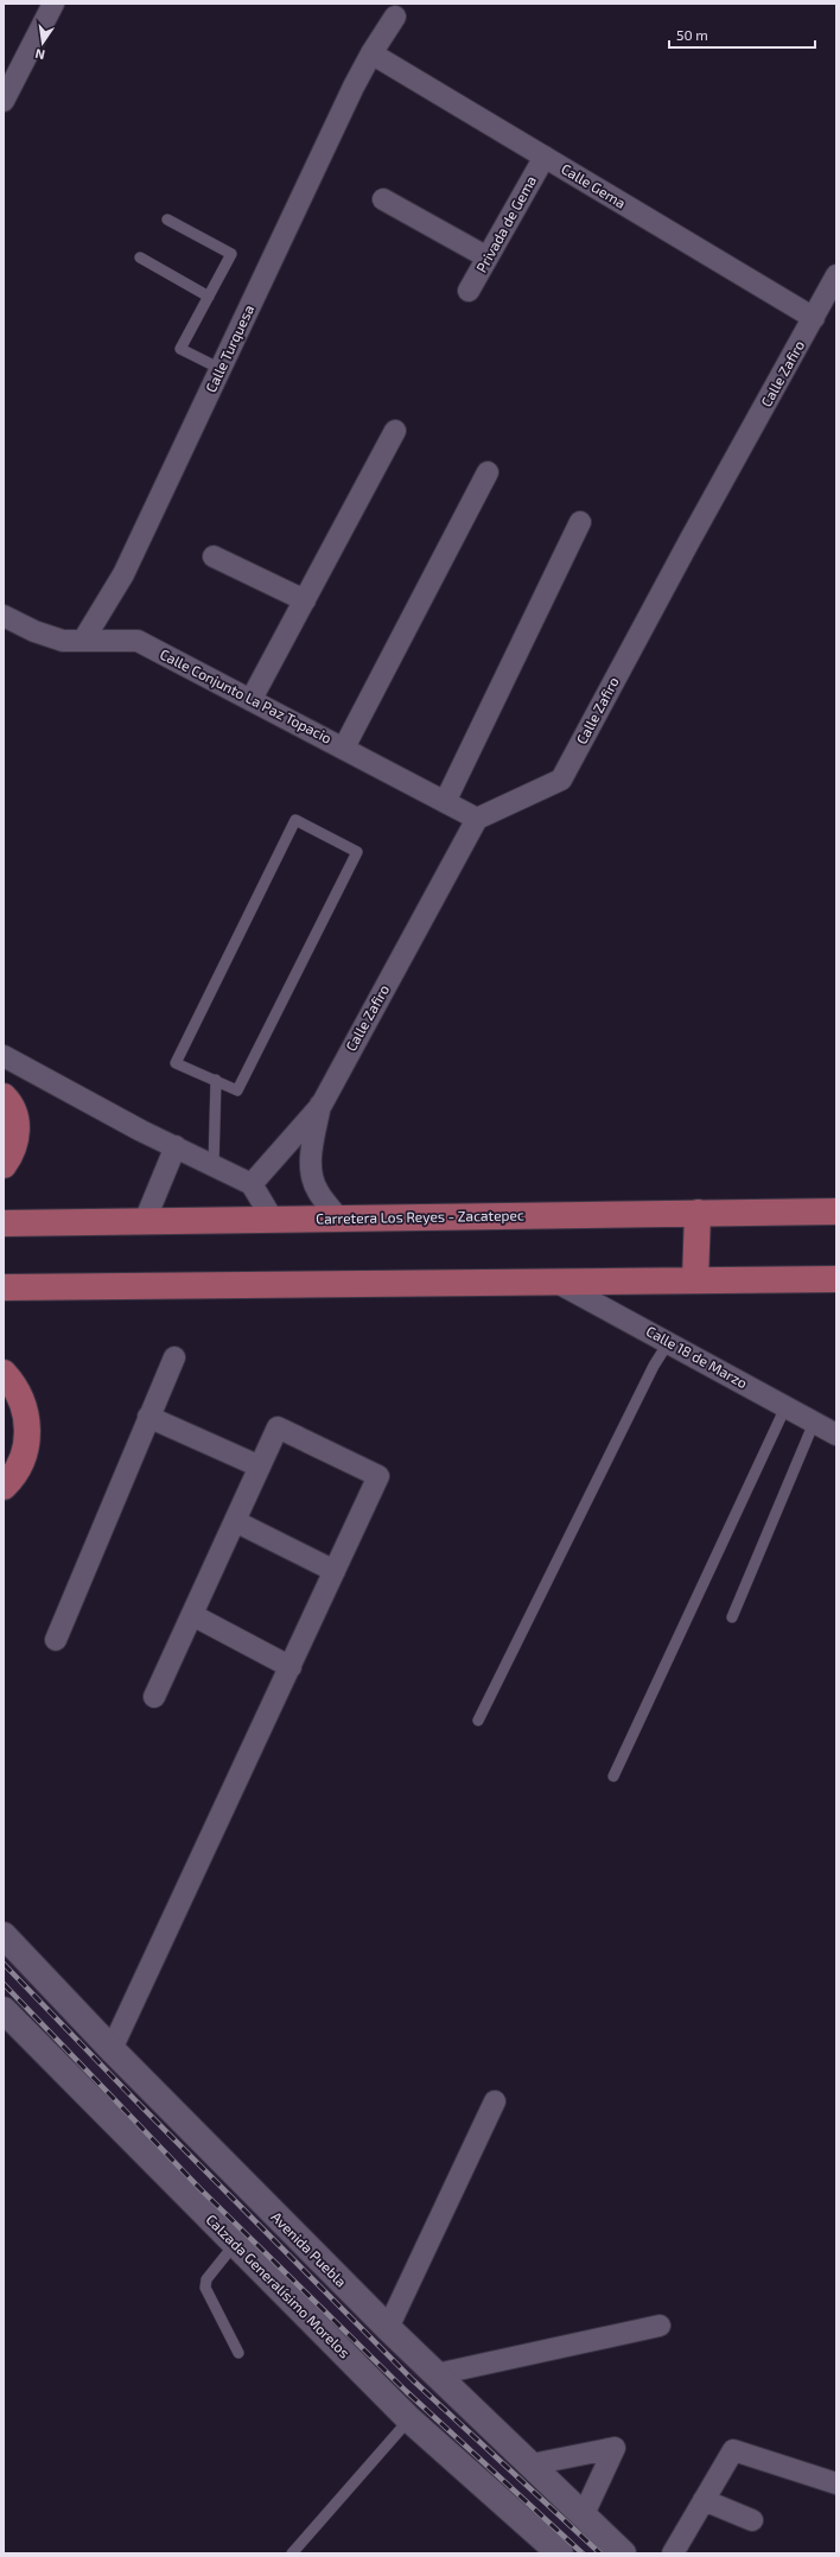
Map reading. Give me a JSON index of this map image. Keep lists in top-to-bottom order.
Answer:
{
  "streets": {
    "main road": ["Carretera Los Reyes - Zacatepec", "Avenida Puebla", "Calzada Generalísimo Morelos"],
    "street": [
      "Calle Gema",
      "Privada de Gema",
      "Calle Turquesa",
      "Calle Zafiro",
      "Calle Conjunto La Paz Topacio",
      "Calle 18 de Marzo"
    ]
  },
  "crossings": [
    ["Calle Gema", "Privada de Gema"],
    ["Calle Gema", "Calle Turquesa"],
    ["Calle Gema", "Calle Zafiro"],
    ["Calle Turquesa", "Calle Conjunto La Paz Topacio"],
    ["Calle Zafiro", "Calle Conjunto La Paz Topacio"],
    ["Calle Zafiro", "Carretera Los Reyes - Zacatepec"]
  ],
  "scale_bar": "50 m",
  "north": "bottom"
}
